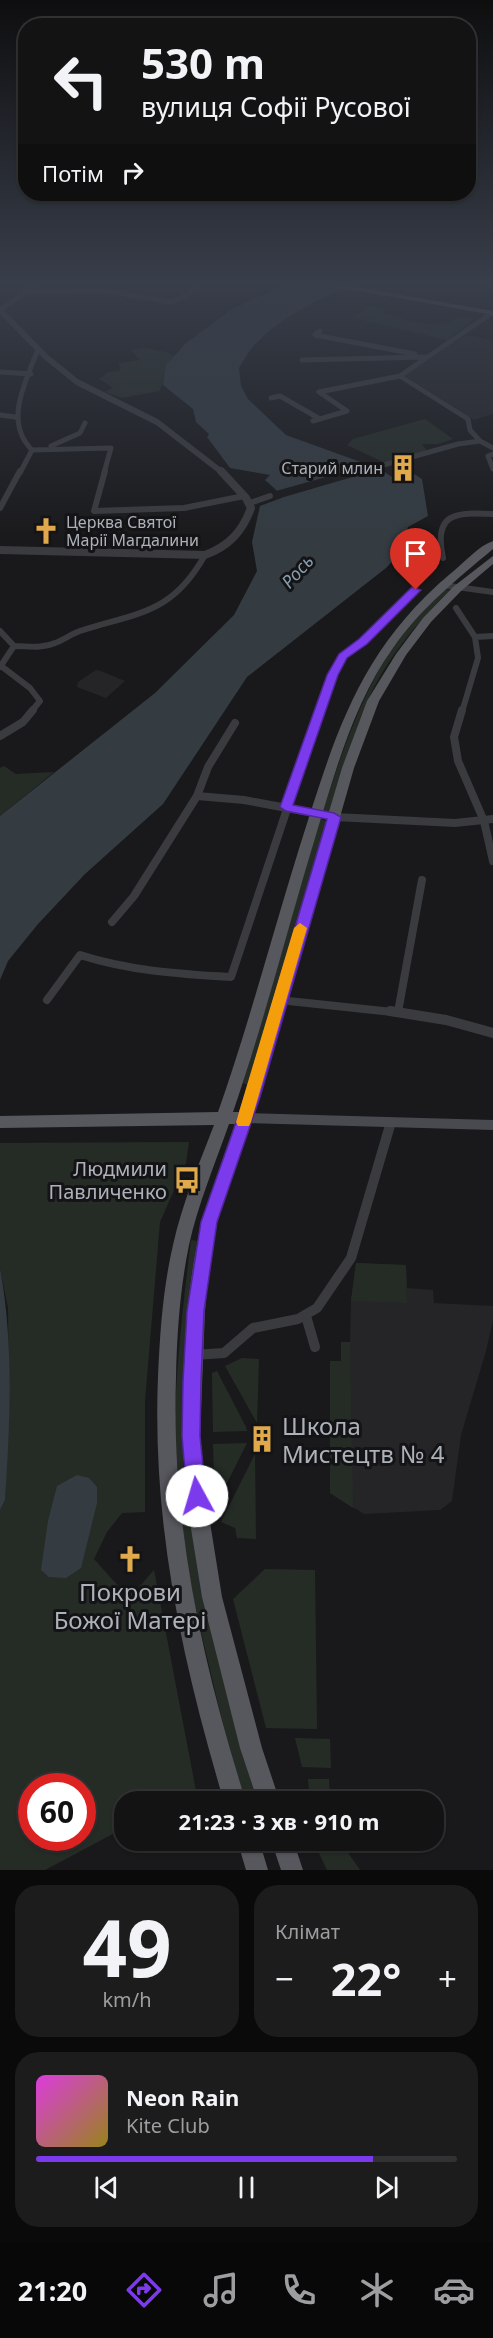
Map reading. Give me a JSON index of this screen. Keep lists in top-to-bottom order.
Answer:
{
  "water": ["Рось"],
  "places": {
    "building": ["Старий млин", "Школа Мистецтв № 4"],
    "church": ["Церква Святої Марії Магдалини", "Покрови Божої Матері"],
    "bus stop": ["Людмили Павличенко"]
  },
  "page": {
    "turn": ["530 m", "вулиця Софії Русової"],
    "then": "Потім",
    "limit": "60",
    "trip": "21:23 · 3 хв · 910 m",
    "tile": [
      ["49", "km/h"],
      "Клімат"
    ],
    "heat": ["−", "22°", "+"],
    "song": ["Neon Rain", "Kite Club"],
    "tabs": "21:20"
  }
}
